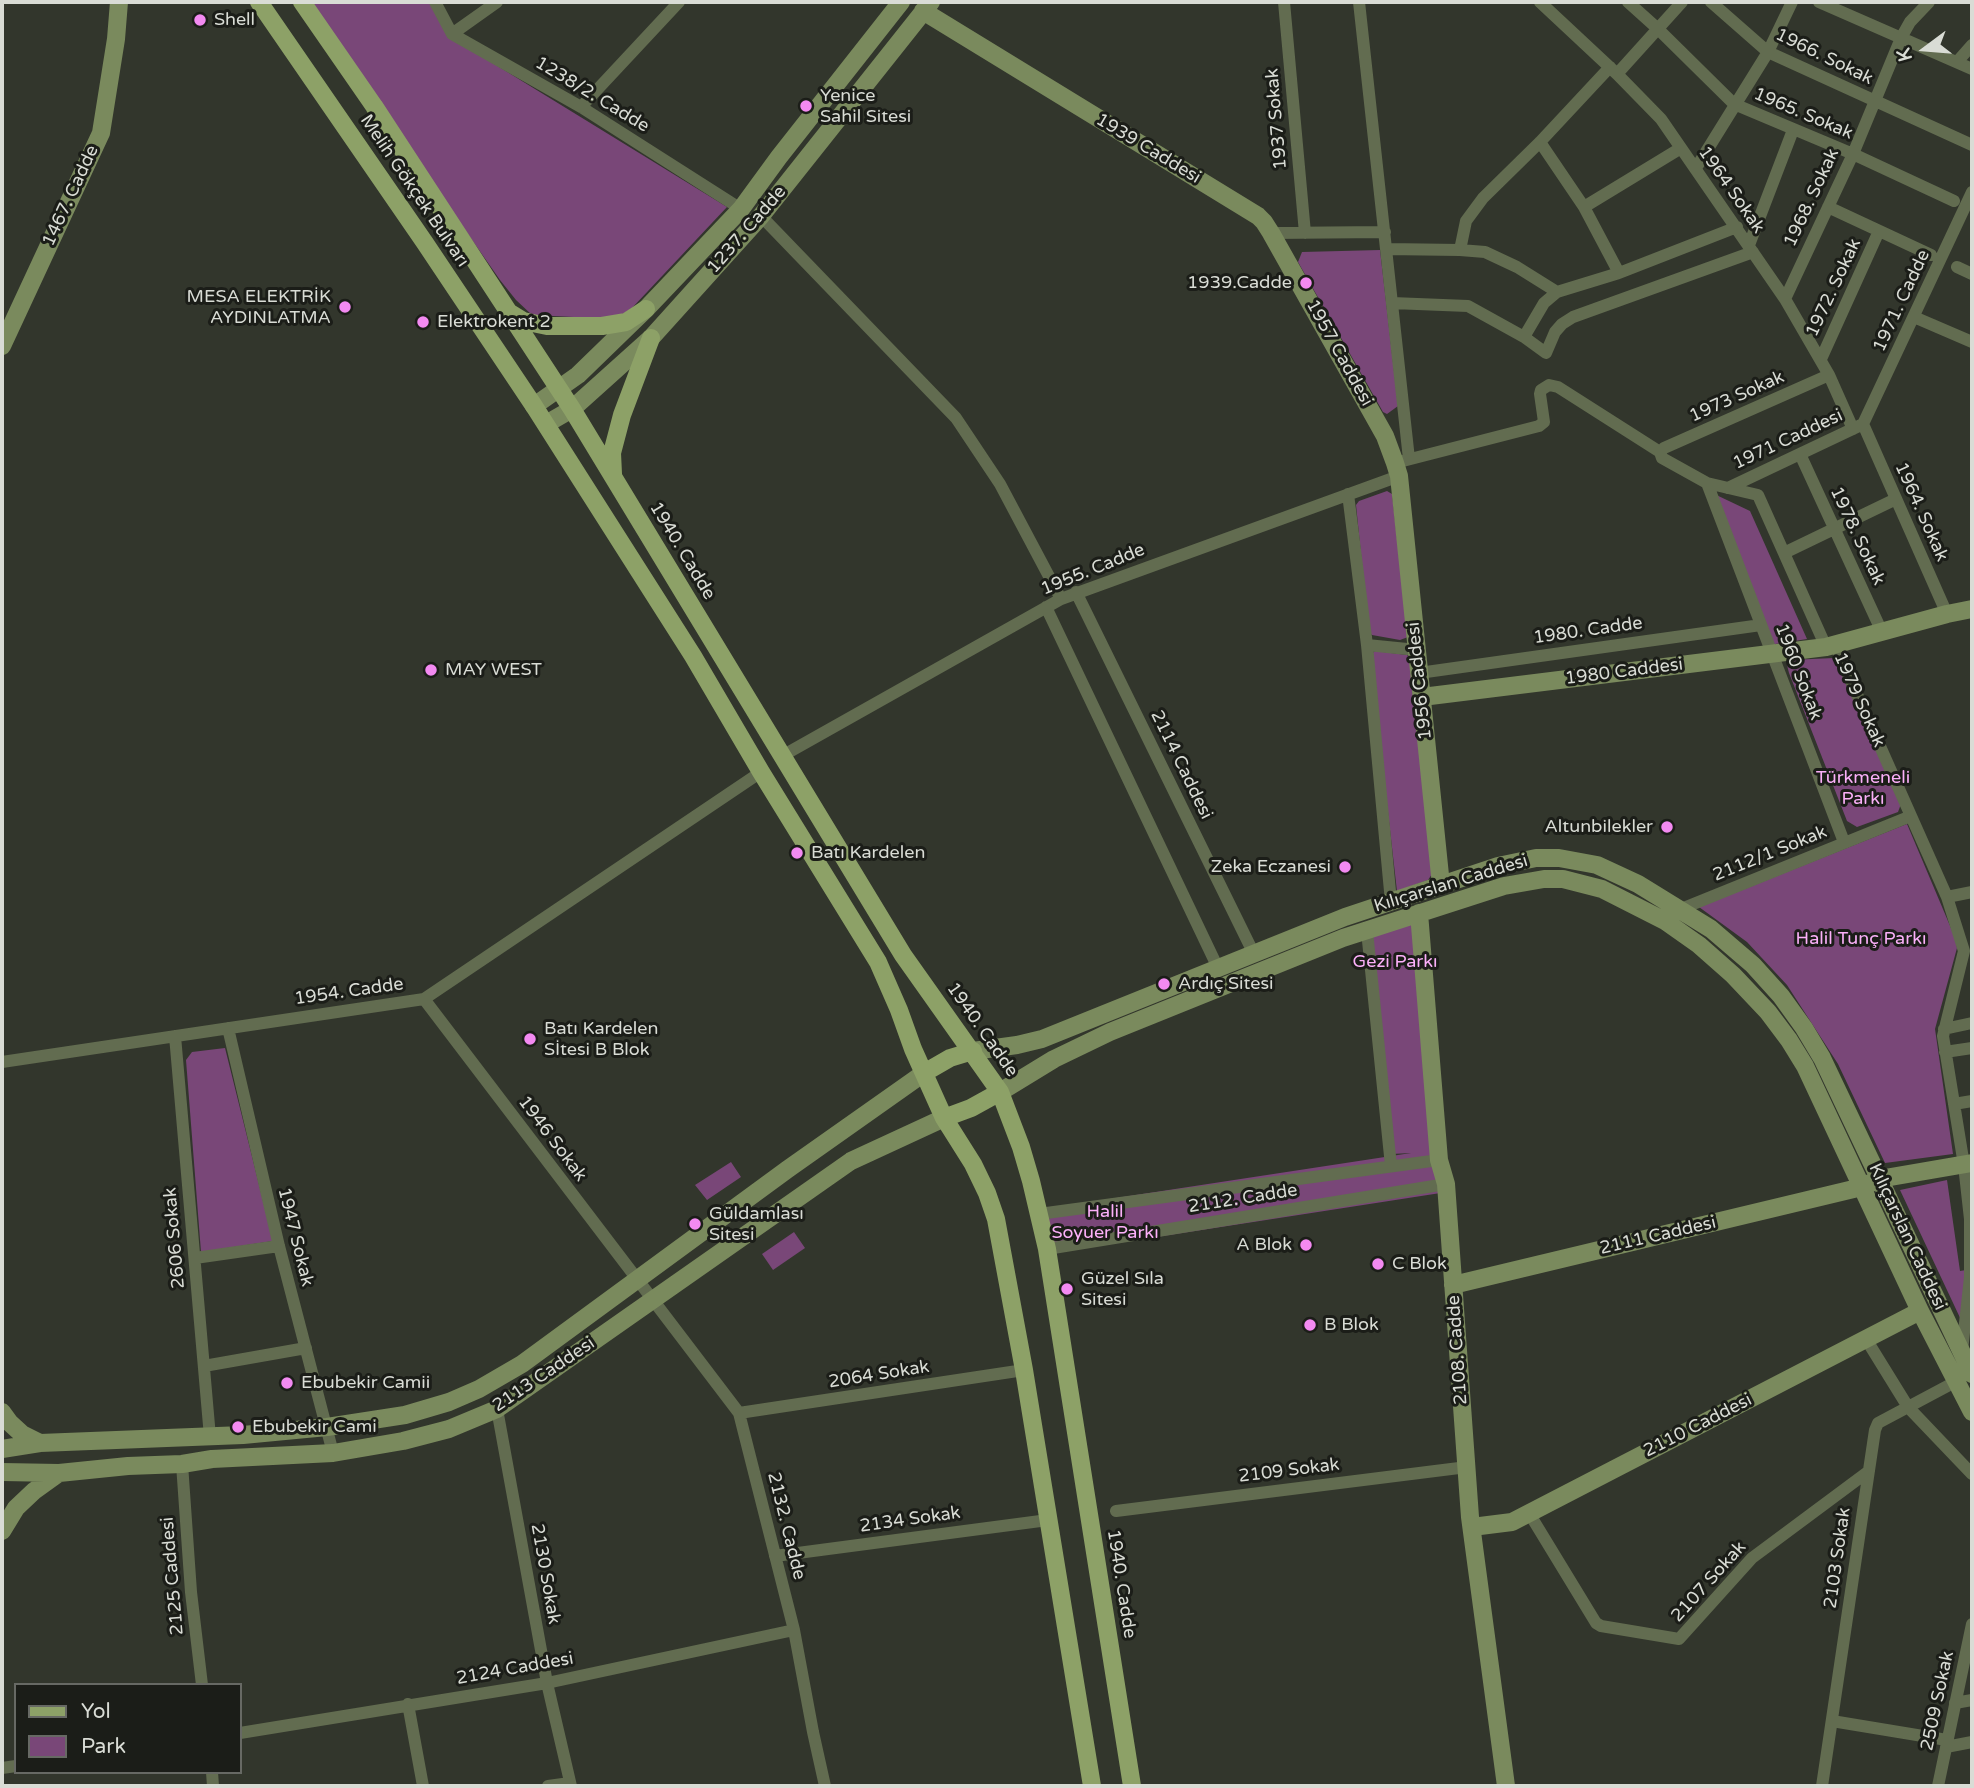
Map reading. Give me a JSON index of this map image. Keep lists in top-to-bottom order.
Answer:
{
  "streets": {
    "main road": ["Melih Gökçek Bulvarı", "1940. Cadde"],
    "street": [
      "1966. Sokak",
      "1238/2. Cadde",
      "1965. Sokak",
      "1937 Sokak",
      "1939 Caddesi",
      "1964 Sokak",
      "1467. Cadde",
      "1968. Sokak",
      "1237. Cadde",
      "1972. Sokak",
      "1971. Cadde",
      "1957 Caddesi",
      "1973 Sokak",
      "1971 Caddesi",
      "1964. Sokak",
      "1978. Sokak",
      "1955. Cadde",
      "1980. Cadde",
      "1980 Caddesi",
      "1960 Sokak",
      "1956 Caddesi",
      "1979 Sokak",
      "2114 Caddesi",
      "2112/1 Sokak",
      "Kılıçarslan Caddesi",
      "1954. Cadde",
      "1946 Sokak",
      "2112. Cadde",
      "2111 Caddesi",
      "1947 Sokak",
      "2606 Sokak",
      "2108. Cadde",
      "2113 Caddesi",
      "2064 Sokak",
      "2110 Caddesi",
      "2109 Sokak",
      "2134 Sokak",
      "2132. Cadde",
      "2103 Sokak",
      "2130 Sokak",
      "2125 Caddesi",
      "2107 Sokak",
      "2124 Caddesi",
      "2509 Sokak"
    ]
  },
  "crossings": [
    ["1966. Sokak", "1968. Sokak"],
    ["1238/2. Cadde", "1237. Cadde"],
    ["1965. Sokak", "1968. Sokak"],
    ["1939 Caddesi", "1237. Cadde"],
    ["1939 Caddesi", "1957 Caddesi"],
    ["1964 Sokak", "1968. Sokak"],
    ["1964 Sokak", "1972. Sokak"],
    ["1964 Sokak", "1971. Cadde"],
    ["1964 Sokak", "1973 Sokak"],
    ["1964 Sokak", "1971 Caddesi"],
    ["1964 Sokak", "1964. Sokak"],
    ["Melih Gökçek Bulvarı", "1237. Cadde"],
    ["Melih Gökçek Bulvarı", "1940. Cadde"],
    ["1237. Cadde", "1940. Cadde"],
    ["1971. Cadde", "1971 Caddesi"],
    ["1971. Cadde", "1964. Sokak"],
    ["1957 Caddesi", "1955. Cadde"],
    ["1957 Caddesi", "1956 Caddesi"],
    ["1957 Caddesi", "1979 Sokak"],
    ["1973 Sokak", "1979 Sokak"],
    ["1971 Caddesi", "1964. Sokak"],
    ["1971 Caddesi", "1978. Sokak"],
    ["1971 Caddesi", "1979 Sokak"],
    ["1964. Sokak", "1980 Caddesi"],
    ["1978. Sokak", "1980 Caddesi"],
    ["1940. Cadde", "1955. Cadde"],
    ["1940. Cadde", "Kılıçarslan Caddesi"],
    ["1940. Cadde", "2112. Cadde"],
    ["1955. Cadde", "1956 Caddesi"],
    ["1955. Cadde", "1979 Sokak"],
    ["1955. Cadde", "2114 Caddesi"],
    ["1980. Cadde", "1960 Sokak"],
    ["1980. Cadde", "1956 Caddesi"],
    ["1980 Caddesi", "1960 Sokak"],
    ["1980 Caddesi", "1956 Caddesi"],
    ["1980 Caddesi", "1979 Sokak"],
    ["1960 Sokak", "1979 Sokak"],
    ["1960 Sokak", "2112/1 Sokak"],
    ["1956 Caddesi", "1979 Sokak"],
    ["1956 Caddesi", "Kılıçarslan Caddesi"],
    ["1979 Sokak", "2112/1 Sokak"],
    ["1979 Sokak", "Kılıçarslan Caddesi"],
    ["1979 Sokak", "2111 Caddesi"],
    ["2114 Caddesi", "Kılıçarslan Caddesi"],
    ["2112/1 Sokak", "Kılıçarslan Caddesi"],
    ["Kılıçarslan Caddesi", "2111 Caddesi"],
    ["Kılıçarslan Caddesi", "2108. Cadde"],
    ["Kılıçarslan Caddesi", "2110 Caddesi"],
    ["Kılıçarslan Caddesi", "2103 Sokak"],
    ["1954. Cadde", "1946 Sokak"],
    ["1954. Cadde", "1947 Sokak"],
    ["1954. Cadde", "2606 Sokak"],
    ["1946 Sokak", "2113 Caddesi"],
    ["1946 Sokak", "2132. Cadde"],
    ["2112. Cadde", "2108. Cadde"],
    ["2111 Caddesi", "2108. Cadde"],
    ["1947 Sokak", "2113 Caddesi"],
    ["2606 Sokak", "2113 Caddesi"],
    ["2108. Cadde", "2110 Caddesi"],
    ["2108. Cadde", "2109 Sokak"],
    ["2113 Caddesi", "2132. Cadde"],
    ["2113 Caddesi", "2130 Sokak"],
    ["2113 Caddesi", "2125 Caddesi"],
    ["2064 Sokak", "2132. Cadde"],
    ["2110 Caddesi", "2107 Sokak"],
    ["2134 Sokak", "2132. Cadde"],
    ["2132. Cadde", "2124 Caddesi"],
    ["2103 Sokak", "2107 Sokak"],
    ["2130 Sokak", "2124 Caddesi"]
  ],
  "parks": [
    "Türkmeneli Parkı",
    "Halil Tunç Parkı",
    "Gezi Parkı",
    "Halil Soyuer Parkı"
  ],
  "places": [
    "Shell",
    "Yenice Sahil Sitesi",
    "1939.Cadde",
    "MESA ELEKTRİK AYDINLATMA",
    "Elektrokent 2",
    "MAY WEST",
    "Altunbilekler",
    "Batı Kardelen",
    "Zeka Eczanesi",
    "Ardıç Sitesi",
    "Batı Kardelen Sİtesi B Blok",
    "Güldamlası Sitesi",
    "A Blok",
    "C Blok",
    "Güzel Sıla Sitesi",
    "B Blok",
    "Ebubekir Camii",
    "Ebubekir Cami"
  ],
  "legend": ["Yol", "Park"],
  "north": "left"
}
